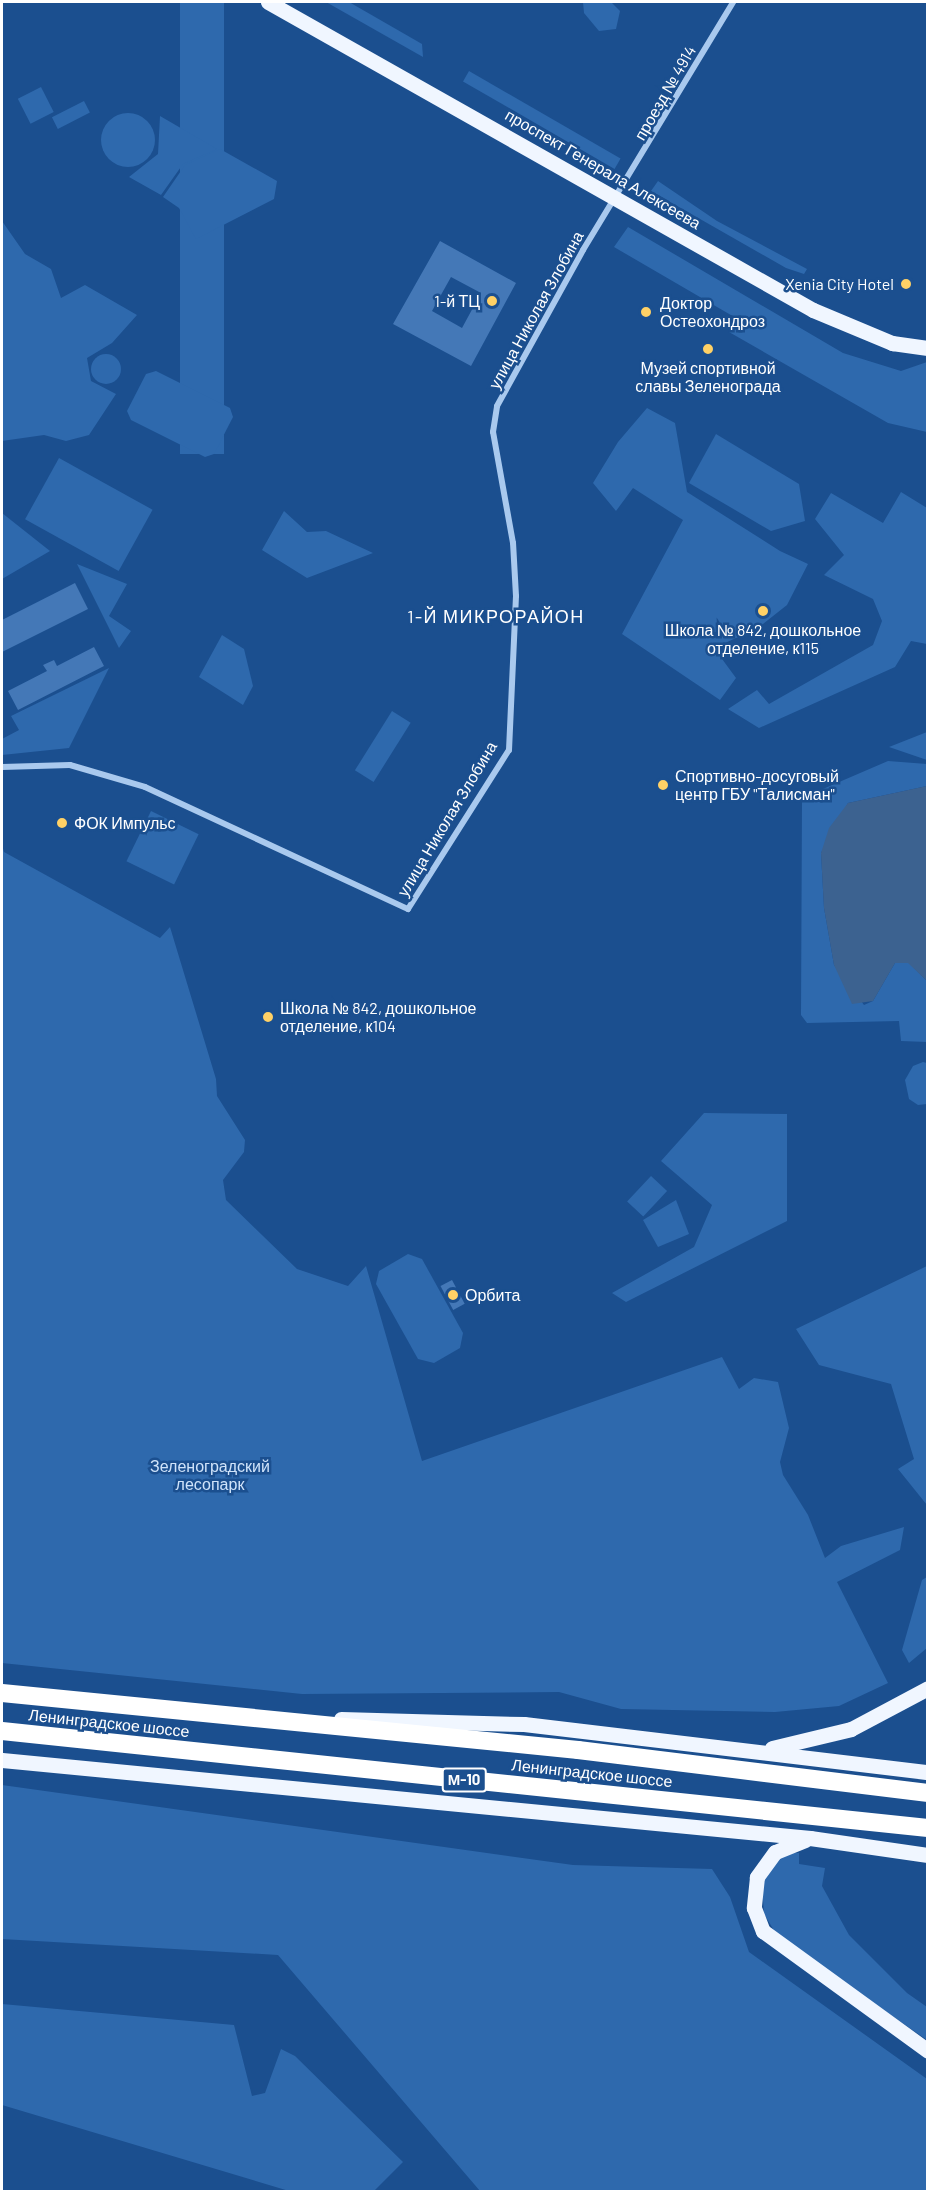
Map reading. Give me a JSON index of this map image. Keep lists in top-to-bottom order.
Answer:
{
  "streets": {
    "highway": ["Ленинградское шоссе", "М-10"],
    "main road": ["проспект Генерала Алексеева"],
    "street": ["проезд № 4914", "улица Николая Злобина"]
  },
  "crossings": [
    ["проезд № 4914", "проспект Генерала Алексеева"],
    ["проезд № 4914", "улица Николая Злобина"],
    ["проспект Генерала Алексеева", "улица Николая Злобина"]
  ],
  "districts": ["1-Й МИКРОРАЙОН"],
  "parks": ["Зеленоградский лесопарк"],
  "places": [
    "Xenia City Hotel",
    "1-й ТЦ",
    "Доктор Остеохондроз",
    "Музей спортивной славы Зеленограда",
    "Школа № 842, дошкольное отделение, к115",
    "Спортивно-досуговый центр ГБУ \"Талисман\"",
    "ФОК Импульс",
    "Школа № 842, дошкольное отделение, к104",
    "Орбита"
  ]
}
